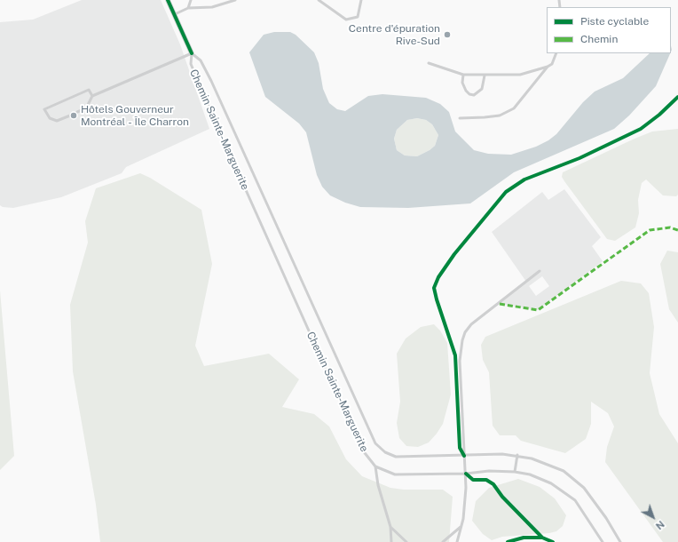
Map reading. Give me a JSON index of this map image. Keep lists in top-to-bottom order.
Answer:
{
  "streets": {
    "lane": ["Chemin Sainte-Marguerite"]
  },
  "places": ["Centre d'épuration Rive-Sud", "Hôtels Gouverneur Montréal - Île Charron"],
  "legend": ["Piste cyclable", "Chemin"],
  "north": "bottom right"
}
